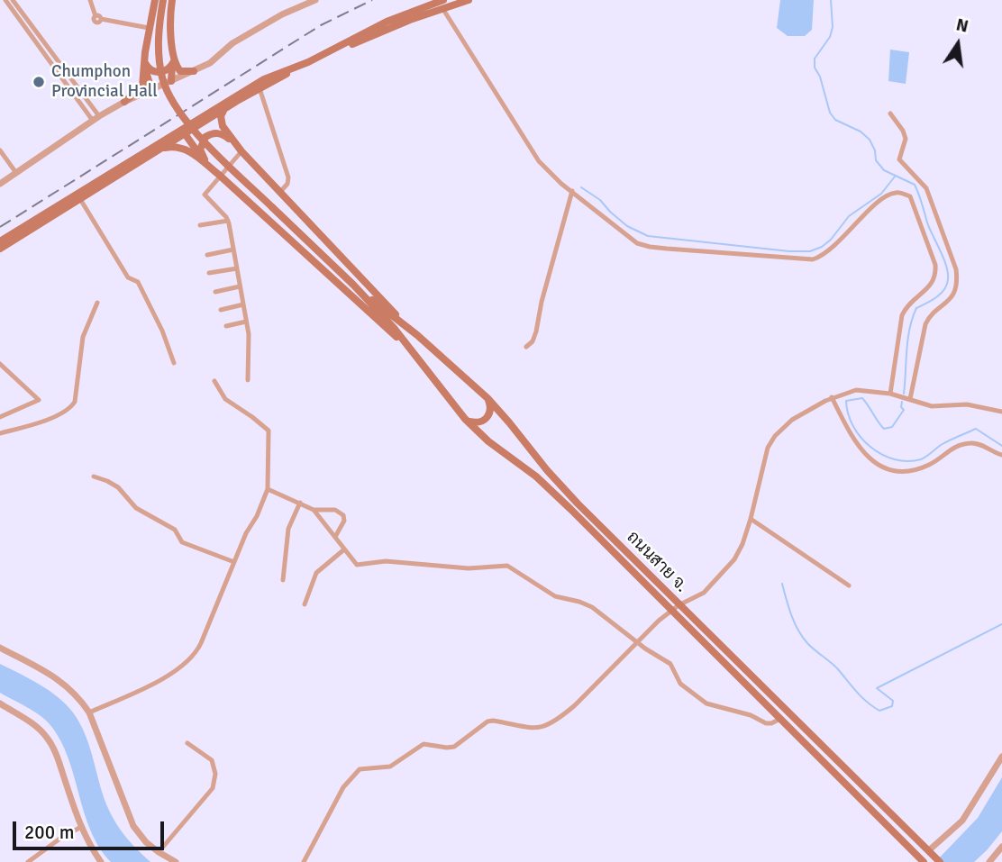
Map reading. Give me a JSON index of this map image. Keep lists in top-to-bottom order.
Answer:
{
  "streets": {
    "main road": ["ถนนสาย จ."]
  },
  "places": ["Chumphon Provincial Hall"],
  "scale_bar": "200 m",
  "north": "top"
}
